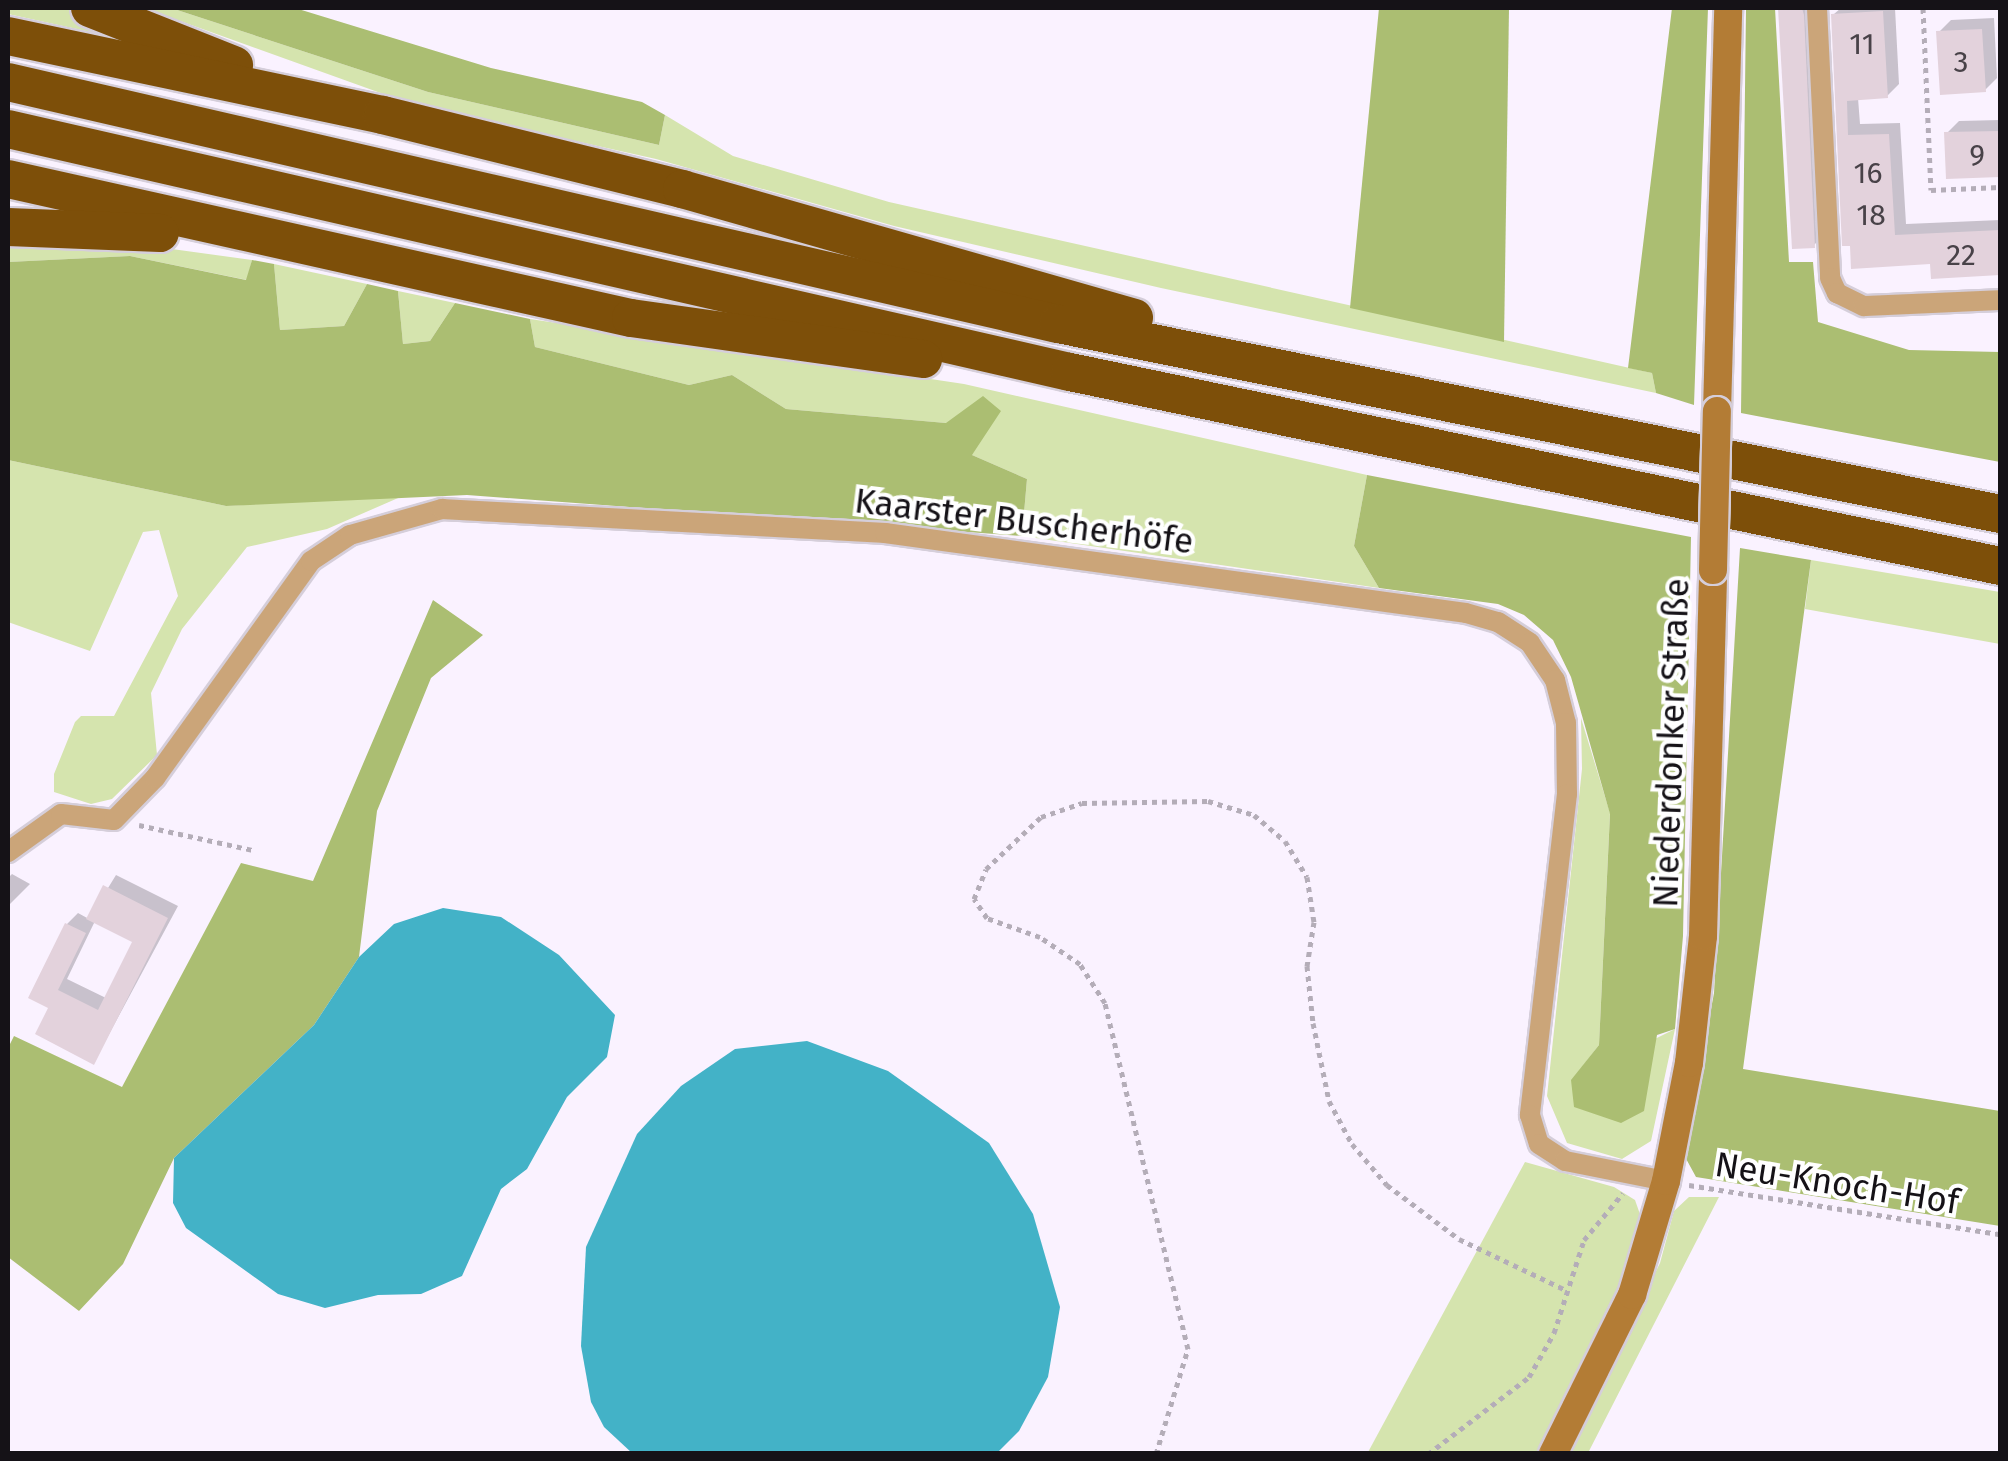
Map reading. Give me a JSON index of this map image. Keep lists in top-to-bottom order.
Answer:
{
  "streets": {
    "street": ["Kaarster Buscherhöfe", "Niederdonker Straße"],
    "path": ["Neu-Knoch-Hof"]
  },
  "crossings": [
    ["Kaarster Buscherhöfe", "Niederdonker Straße"],
    ["Kaarster Buscherhöfe", "Neu-Knoch-Hof"],
    ["Niederdonker Straße", "Neu-Knoch-Hof"]
  ],
  "house_numbers": [
    "11",
    "3",
    "9",
    "16",
    "18",
    "22"
  ]
}
